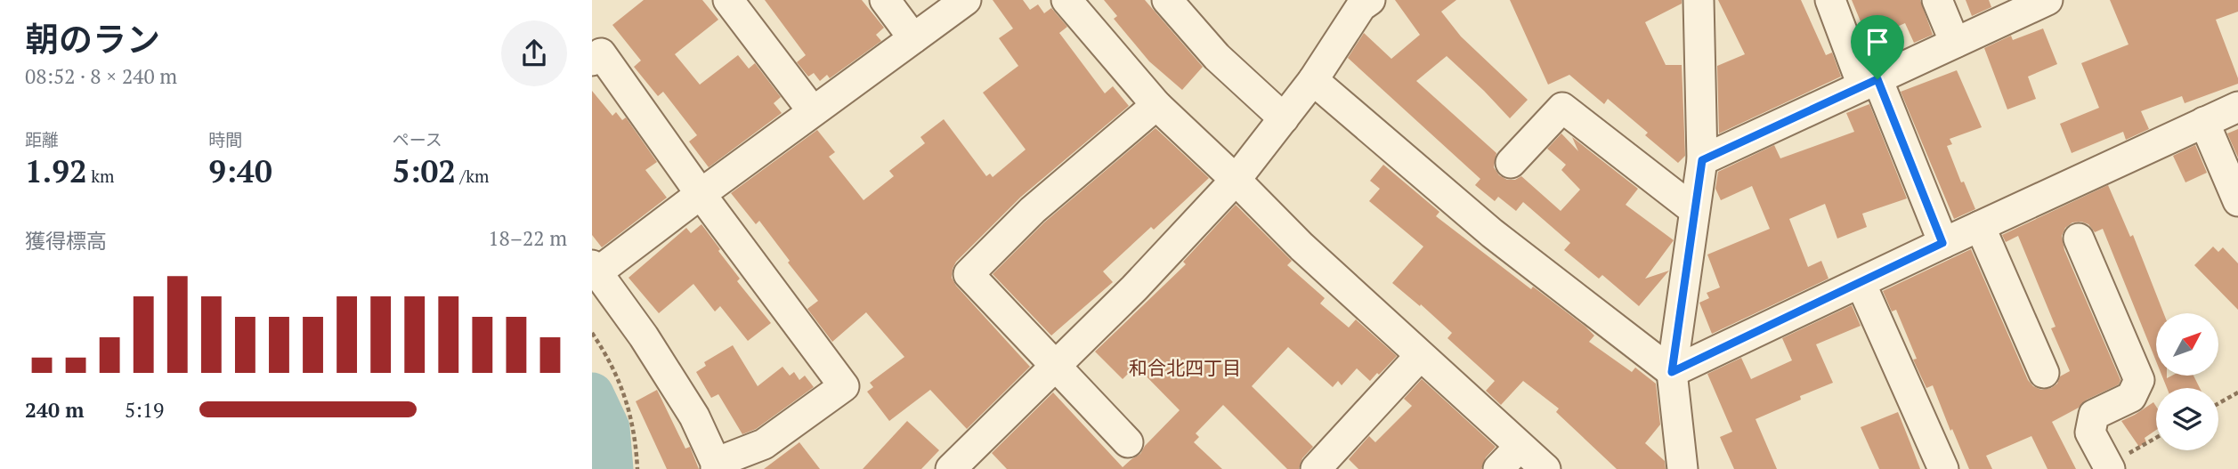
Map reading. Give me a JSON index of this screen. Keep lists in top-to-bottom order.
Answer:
{
  "districts": ["和合北四丁目"],
  "north": "top right",
  "page": {
    "heading": ["朝のラン", "08:52 · 8 × 240 m"],
    "stats": [
      ["距離", "1.92 km"],
      ["時間", "9:40"],
      ["ペース", "5:02 /km"]
    ],
    "chart": ["獲得標高", "18–22 m"],
    "list": [
      {
        "name": "240 m",
        "note": "5:19"
      }
    ]
  }
}
